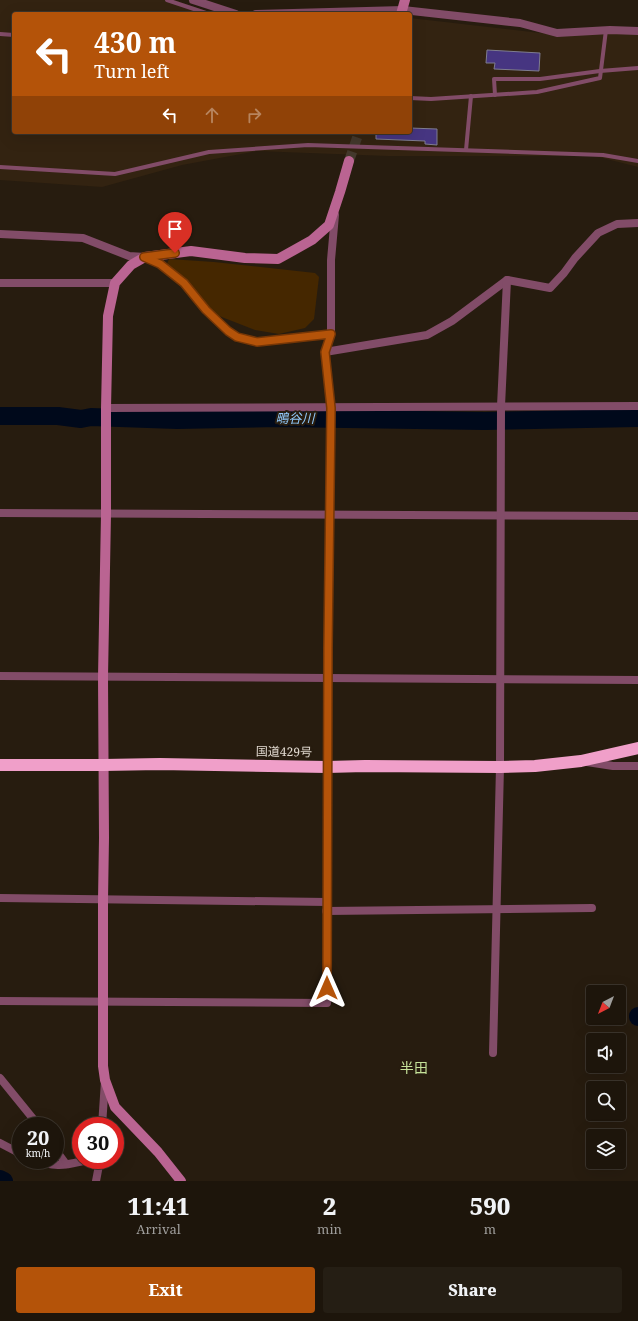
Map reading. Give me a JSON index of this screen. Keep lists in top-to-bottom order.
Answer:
{
  "streets": {
    "highway": ["国道429号"]
  },
  "districts": ["半田"],
  "water": ["鴫谷川"],
  "north": "bottom left",
  "page": {
    "turn": ["430 m", "Turn left"],
    "speed": "20 km/h",
    "limit": "30",
    "eta": [
      "11:41",
      "Arrival",
      "2",
      "min",
      "590",
      "m"
    ],
    "buttons": ["Exit", "Share"]
  }
}
